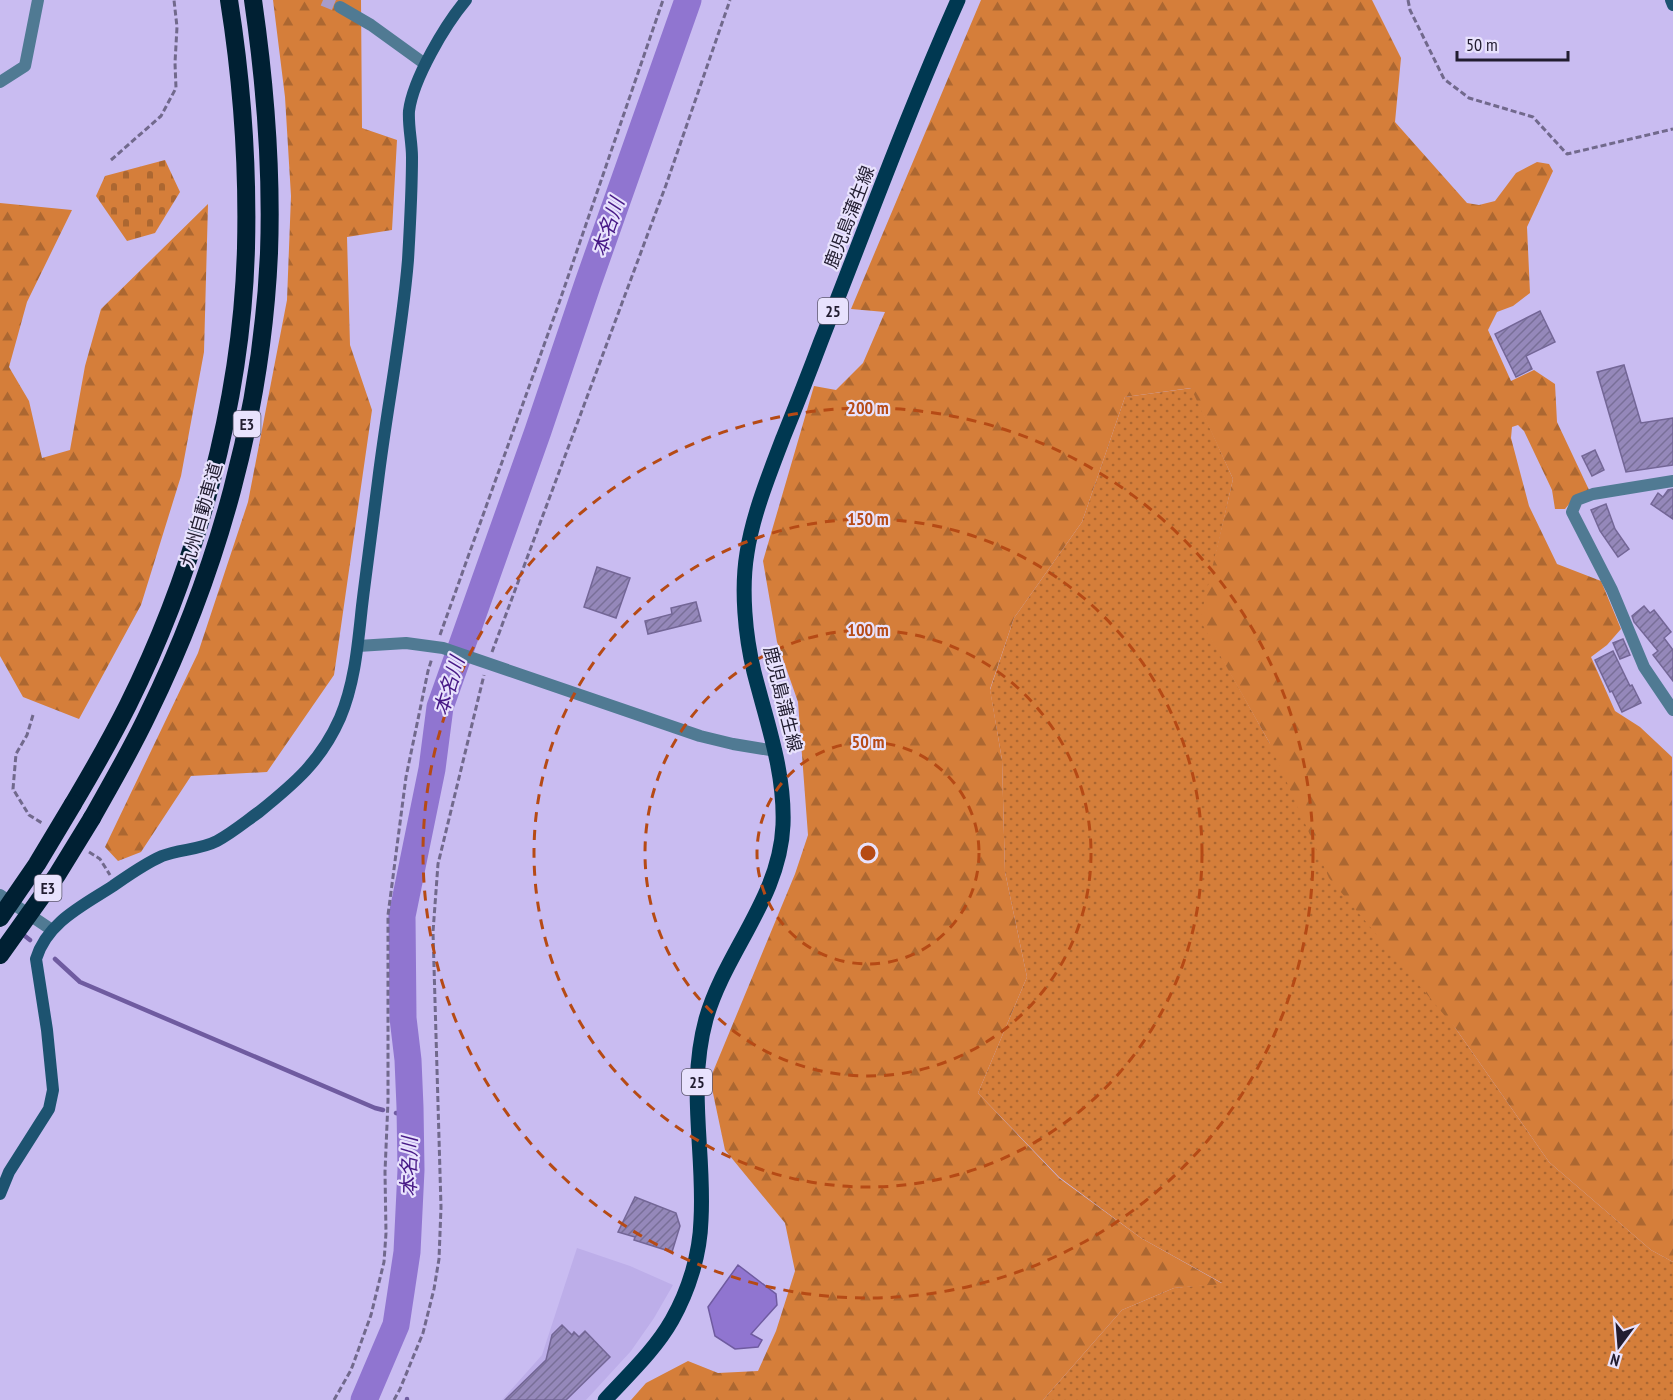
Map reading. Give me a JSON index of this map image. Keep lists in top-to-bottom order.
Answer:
{
  "streets": {
    "highway": ["E3", "九州自動車道"],
    "main road": ["鹿児島蒲生線", "25"]
  },
  "water": ["本名川"],
  "scale_bar": "50 m",
  "north": "bottom",
  "rings": [
    "200 m",
    "150 m",
    "100 m",
    "50 m"
  ]
}
